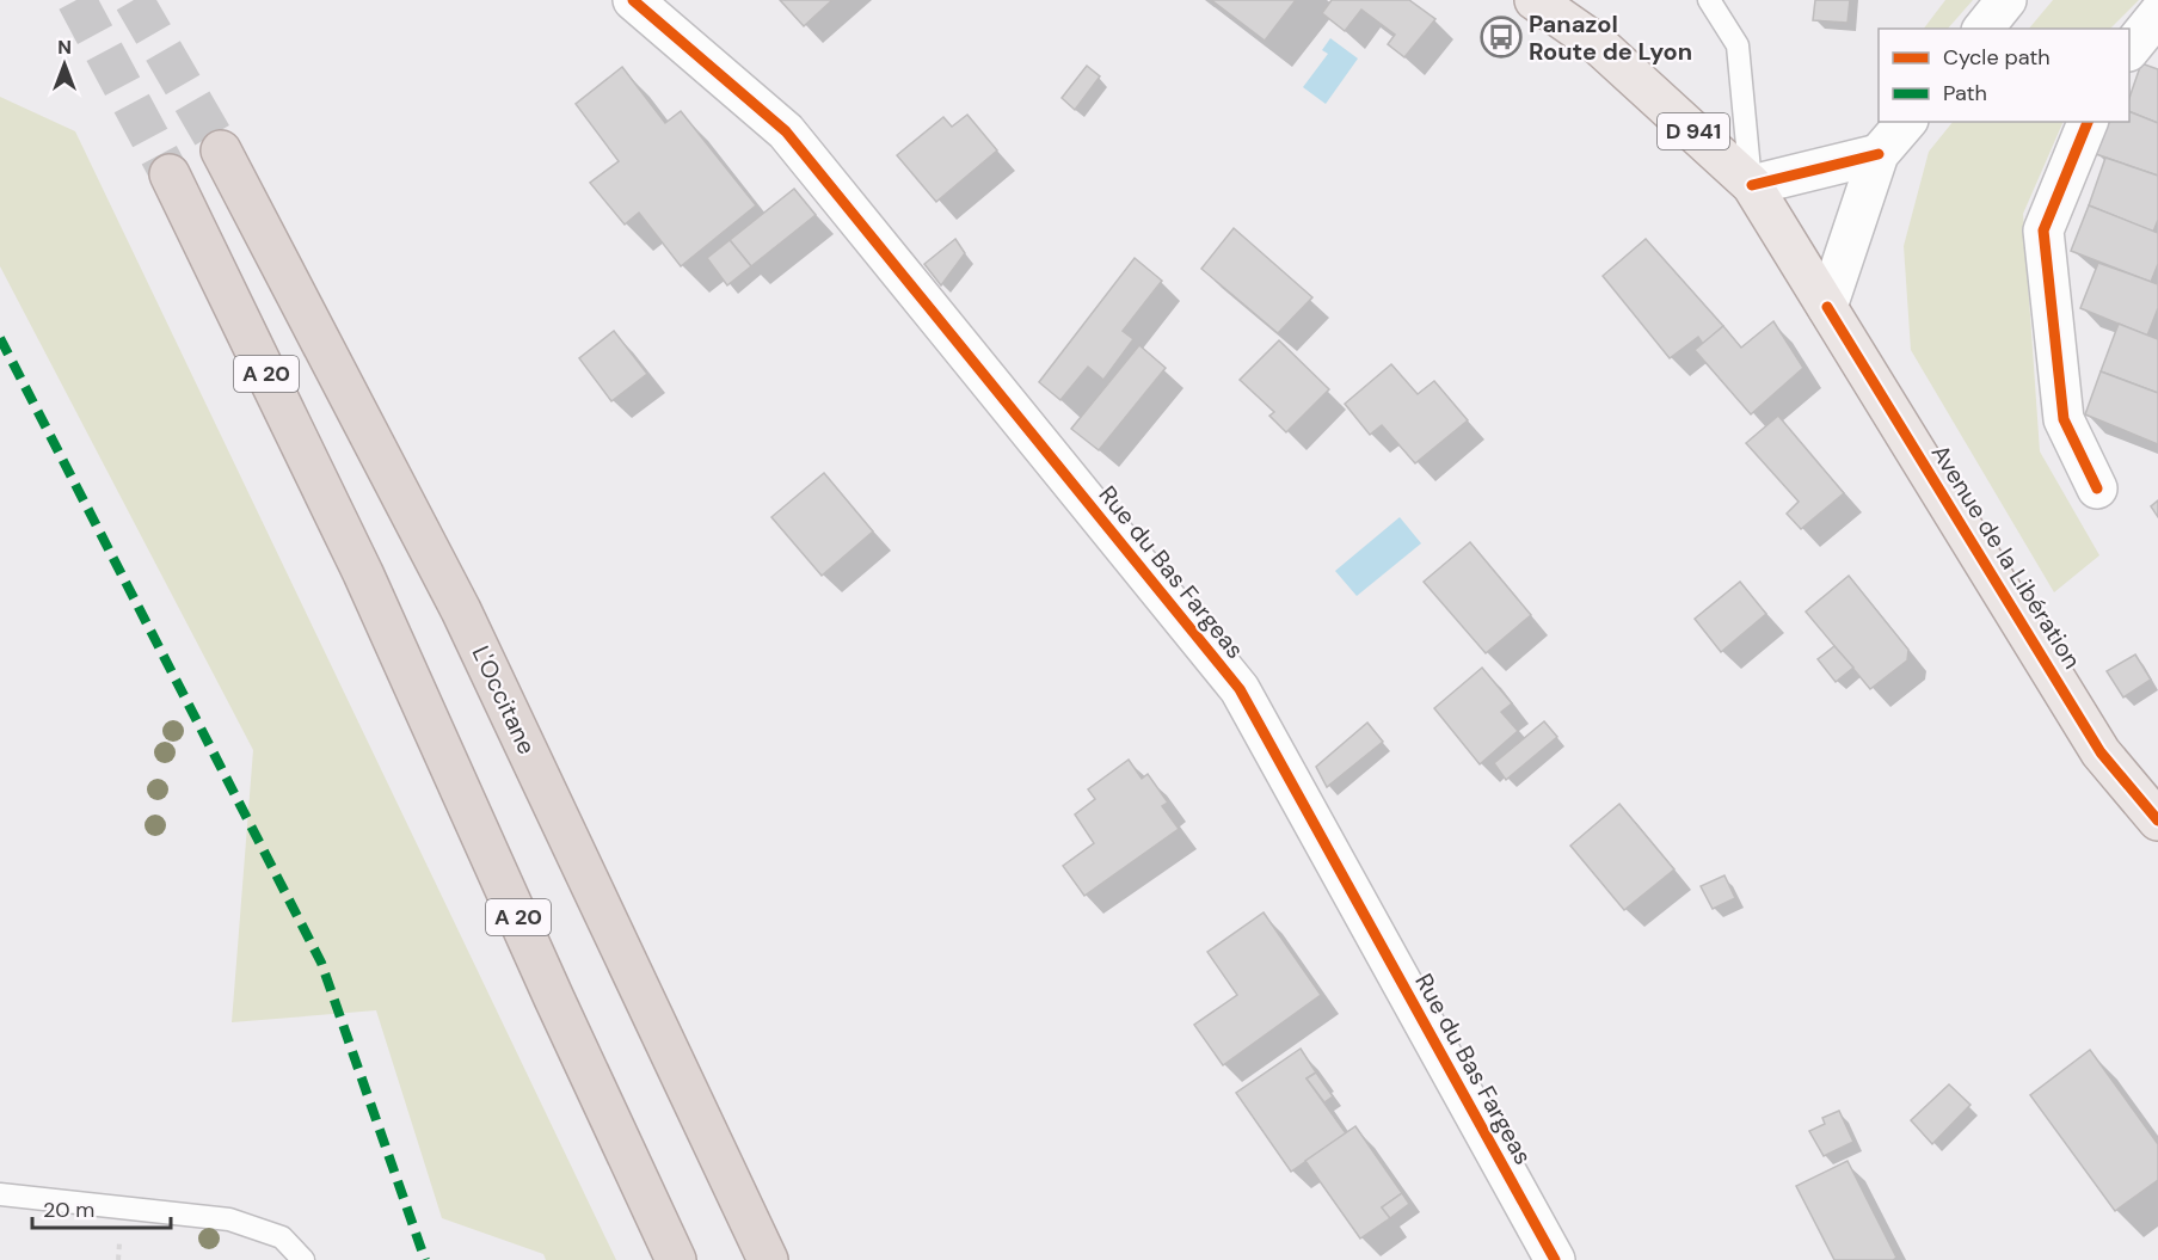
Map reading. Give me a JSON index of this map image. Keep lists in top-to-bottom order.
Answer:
{
  "streets": {
    "highway": ["A 20", "L'Occitane"],
    "main road": ["D 941", "Avenue de la Libération"],
    "street": ["Rue du Bas Fargeas"]
  },
  "places": {
    "bus stop": ["Panazol Route de Lyon"]
  },
  "legend": ["Cycle path", "Path"],
  "scale_bar": "20 m",
  "north": "top"
}
